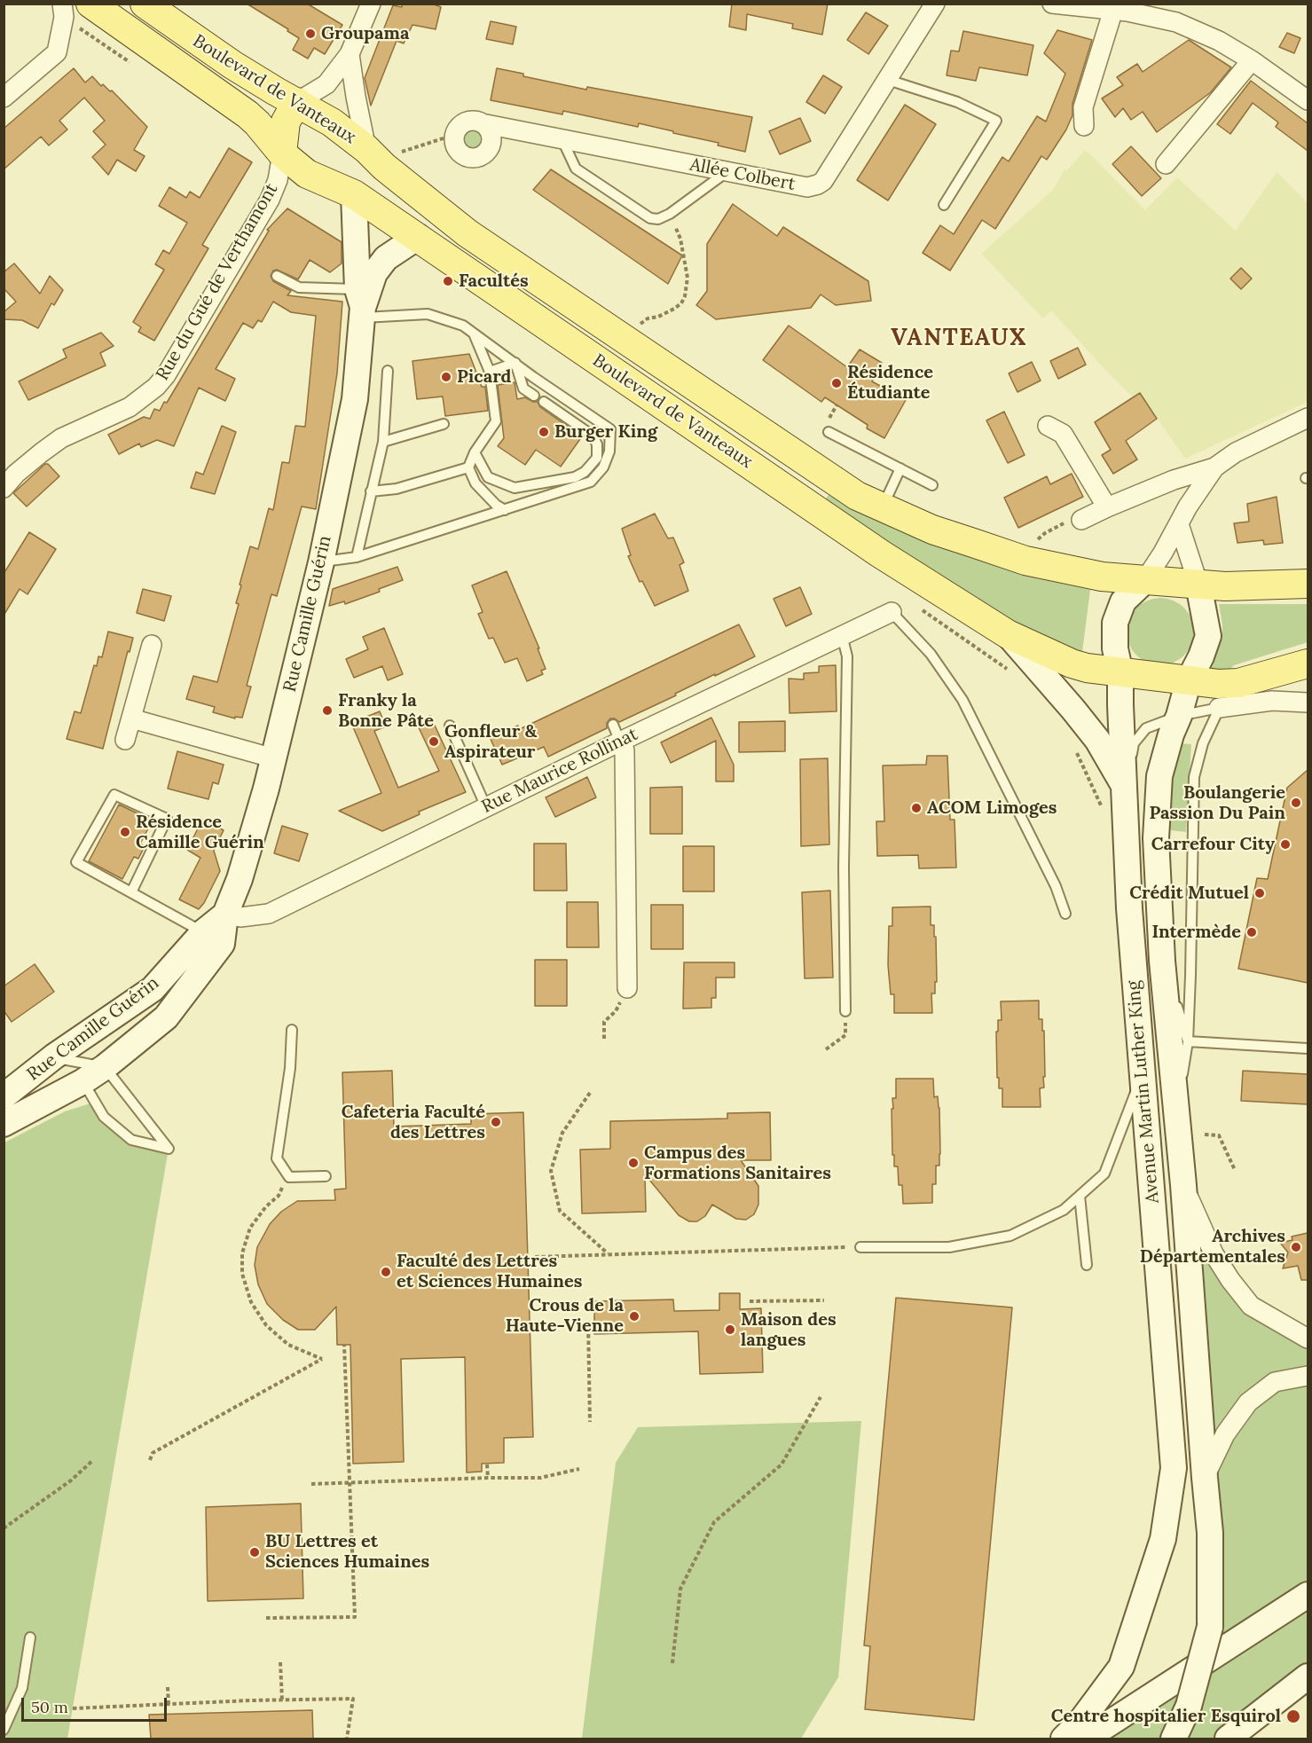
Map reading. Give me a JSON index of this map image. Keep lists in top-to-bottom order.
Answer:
{
  "streets": {
    "main road": [
      "Boulevard de Vanteaux",
      "Rue du Gué de Verthamont",
      "Rue Camille Guérin",
      "Avenue Martin Luther King"
    ],
    "street": ["Allée Colbert", "Rue Maurice Rollinat"]
  },
  "crossings": [
    ["Boulevard de Vanteaux", "Rue du Gué de Verthamont"],
    ["Boulevard de Vanteaux", "Rue Camille Guérin"],
    ["Boulevard de Vanteaux", "Avenue Martin Luther King"],
    ["Rue Camille Guérin", "Rue Maurice Rollinat"]
  ],
  "districts": ["VANTEAUX"],
  "places": [
    "Groupama",
    "Facultés",
    "Picard",
    "Résidence Étudiante",
    "Burger King",
    "Franky la Bonne Pâte",
    "Gonfleur & Aspirateur",
    "Boulangerie Passion Du Pain",
    "ACOM Limoges",
    "Résidence Camille Guérin",
    "Carrefour City",
    "Crédit Mutuel",
    "Intermède",
    "Cafeteria Faculté des Lettres",
    "Campus des Formations Sanitaires",
    "Archives Départementales",
    "Faculté des Lettres et Sciences Humaines",
    "Crous de la Haute-Vienne",
    "Maison des langues",
    "BU Lettres et Sciences Humaines",
    "Centre hospitalier Esquirol"
  ],
  "scale_bar": "50 m"
}
